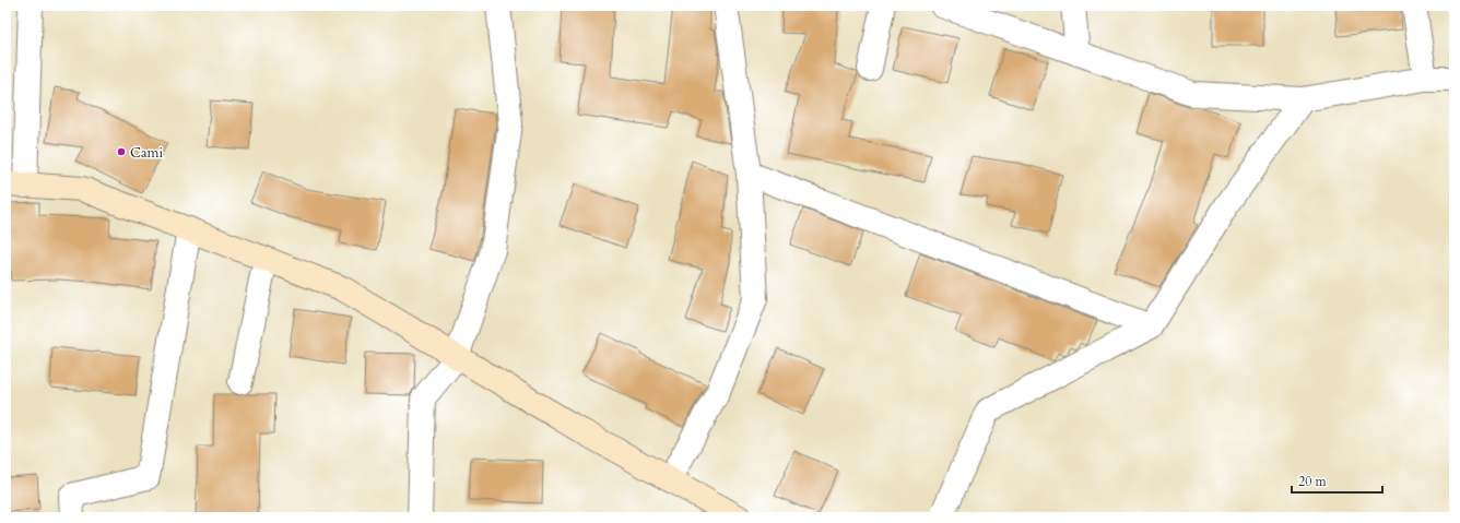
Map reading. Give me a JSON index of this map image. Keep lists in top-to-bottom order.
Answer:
{
  "places": ["Cami"],
  "scale_bar": "20 m"
}
